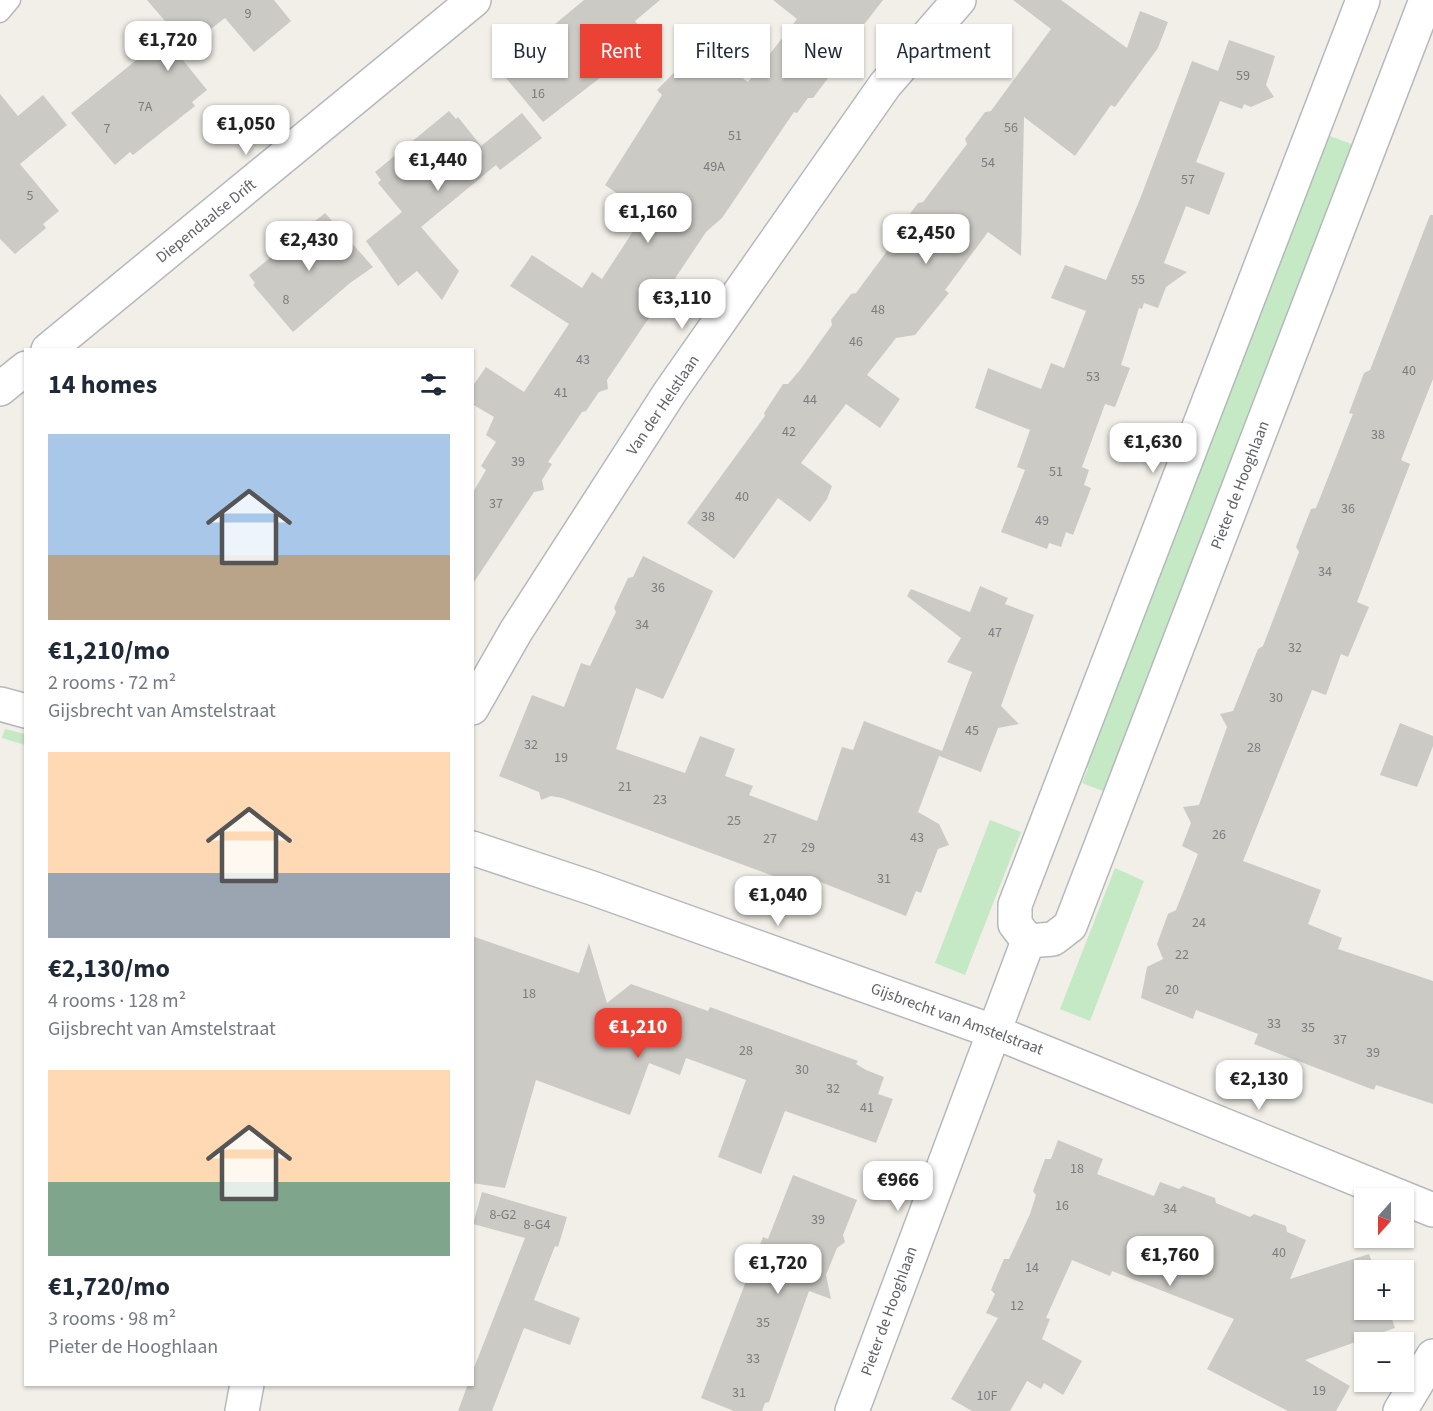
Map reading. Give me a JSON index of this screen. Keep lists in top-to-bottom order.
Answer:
{
  "streets": {
    "street": [
      "Diependaalse Drift",
      "Van der Helstlaan",
      "Pieter de Hooghlaan",
      "Gijsbrecht van Amstelstraat"
    ]
  },
  "crossings": [
    ["Pieter de Hooghlaan", "Gijsbrecht van Amstelstraat"]
  ],
  "house_numbers": [
    "9",
    "59",
    "16",
    "7A",
    "56",
    "7",
    "51",
    "54",
    "49A",
    "57",
    "5",
    "55",
    "8",
    "48",
    "46",
    "43",
    "40",
    "53",
    "41",
    "44",
    "42",
    "38",
    "39",
    "51",
    "40",
    "37",
    "36",
    "38",
    "49",
    "34",
    "36",
    "34",
    "47",
    "32",
    "30",
    "45",
    "32",
    "28",
    "19",
    "21",
    "23",
    "25",
    "26",
    "43",
    "27",
    "29",
    "31",
    "24",
    "22",
    "20",
    "18",
    "33",
    "35",
    "37",
    "28",
    "39",
    "30",
    "32",
    "41",
    "18",
    "16",
    "34",
    "8-G2",
    "39",
    "8-G4",
    "40",
    "14",
    "12",
    "35",
    "33",
    "19",
    "31",
    "10F"
  ],
  "north": "bottom",
  "page": {
    "price": [
      "€1,720",
      "€1,050",
      "€1,440",
      "€1,160",
      "€2,450",
      "€2,430",
      "€3,110",
      "€1,630",
      "€1,040",
      "€1,210",
      "€2,130",
      "€966",
      "€1,760",
      "€1,720"
    ],
    "chip": [
      "Buy",
      "Rent",
      "Filters",
      "New",
      "Apartment"
    ],
    "heading": "14 homes",
    "list": [
      {
        "name": "€1,210/mo",
        "note": "2 rooms · 72 m² · Gijsbrecht van Amstelstraat"
      },
      {
        "name": "€2,130/mo",
        "note": "4 rooms · 128 m² · Gijsbrecht van Amstelstraat"
      },
      {
        "name": "€1,720/mo",
        "note": "3 rooms · 98 m² · Pieter de Hooghlaan"
      }
    ],
    "map_buttons": ["+", "−"]
  }
}
